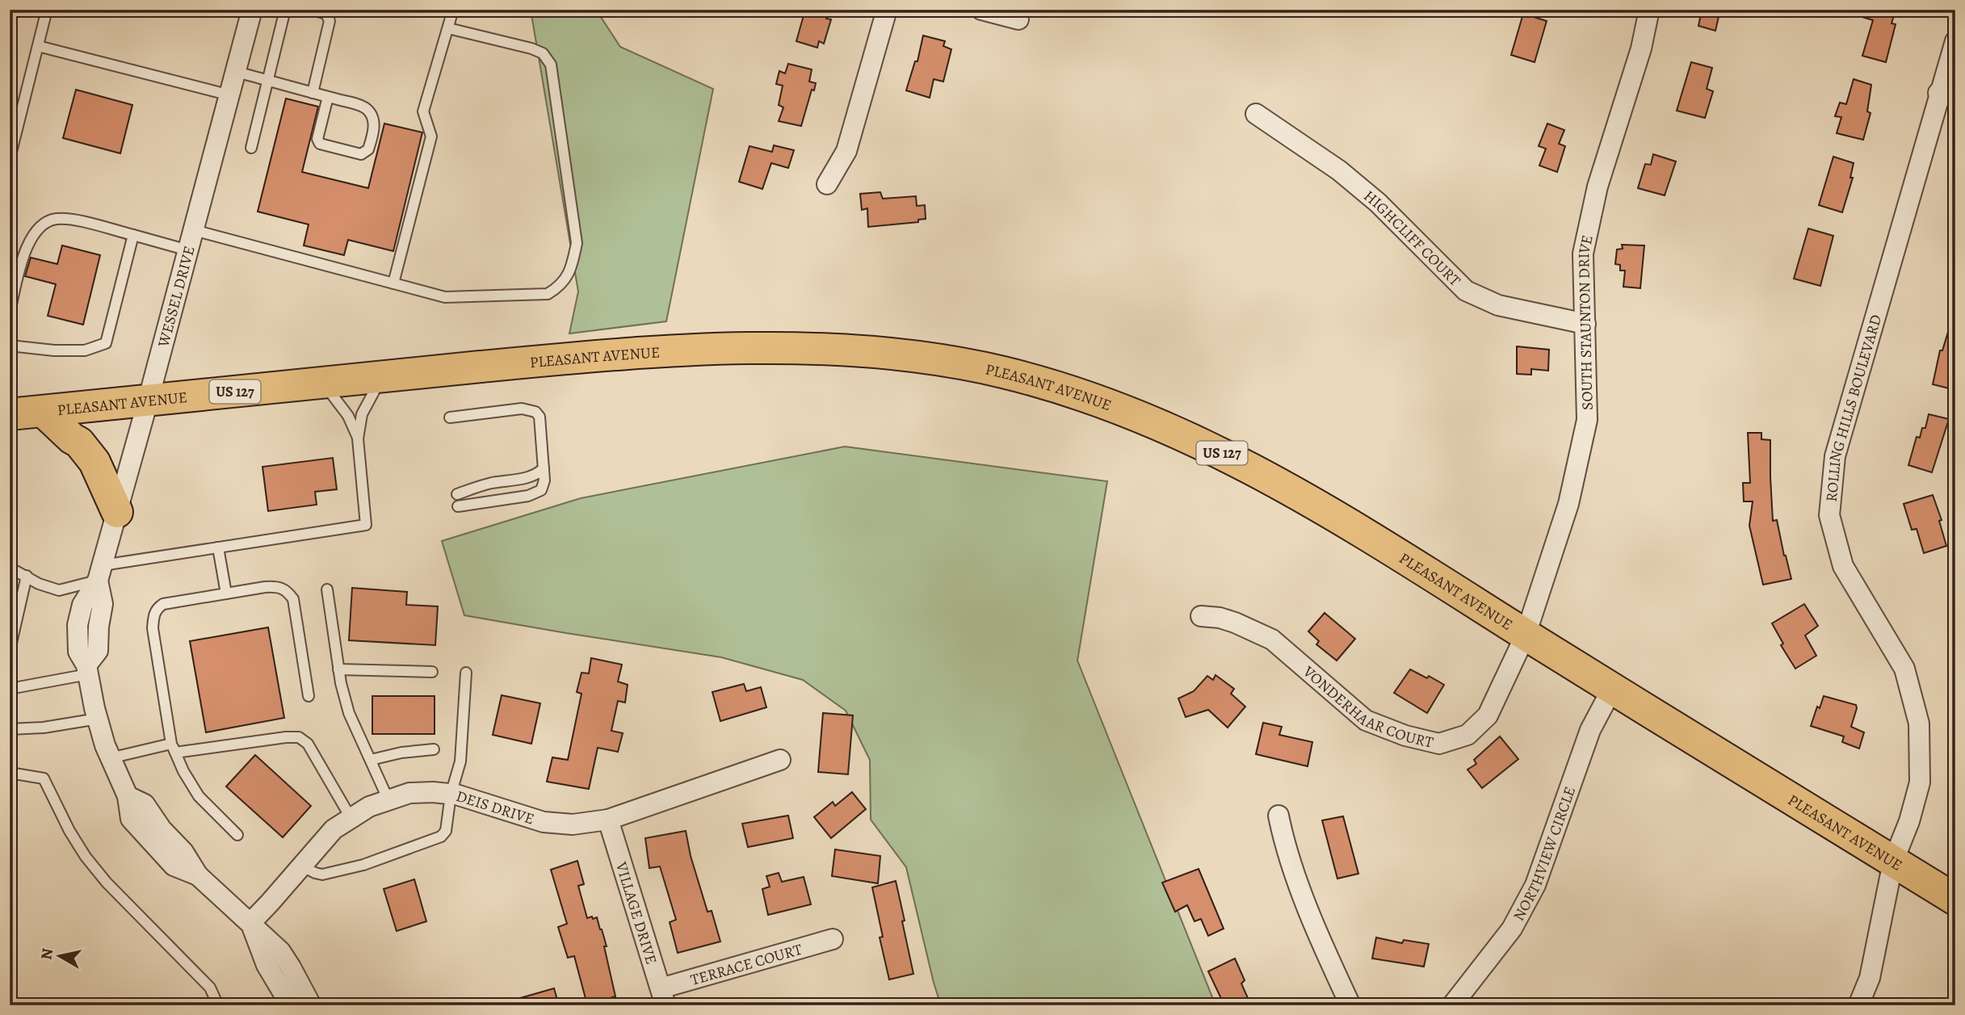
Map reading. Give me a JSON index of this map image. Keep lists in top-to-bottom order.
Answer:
{
  "streets": {
    "main road": ["PLEASANT AVENUE", "US 127"],
    "street": [
      "HIGHCLIFF COURT",
      "WESSEL DRIVE",
      "SOUTH STAUNTON DRIVE",
      "ROLLING HILLS BOULEVARD",
      "VONDERHAAR COURT",
      "DEIS DRIVE",
      "NORTHVIEW CIRCLE",
      "VILLAGE DRIVE",
      "TERRACE COURT"
    ]
  },
  "crossings": [
    ["HIGHCLIFF COURT", "SOUTH STAUNTON DRIVE"],
    ["WESSEL DRIVE", "PLEASANT AVENUE"],
    ["WESSEL DRIVE", "DEIS DRIVE"],
    ["SOUTH STAUNTON DRIVE", "PLEASANT AVENUE"],
    ["SOUTH STAUNTON DRIVE", "VONDERHAAR COURT"],
    ["PLEASANT AVENUE", "ROLLING HILLS BOULEVARD"],
    ["PLEASANT AVENUE", "VONDERHAAR COURT"],
    ["PLEASANT AVENUE", "NORTHVIEW CIRCLE"],
    ["DEIS DRIVE", "VILLAGE DRIVE"],
    ["VILLAGE DRIVE", "TERRACE COURT"]
  ],
  "north": "left"
}
